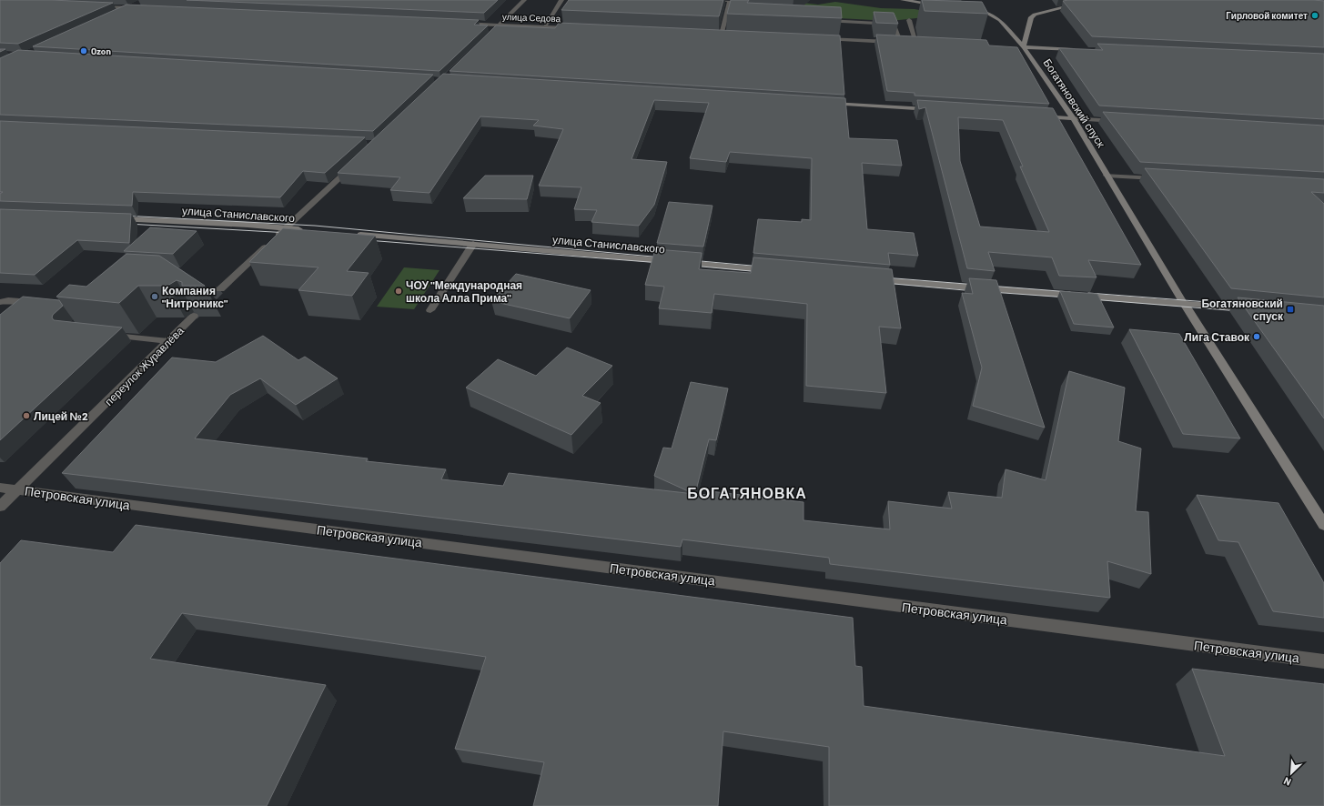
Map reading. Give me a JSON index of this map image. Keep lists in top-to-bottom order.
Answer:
{
  "streets": {
    "street": [
      "улица Седова",
      "Богатяновский спуск",
      "улица Станиславского",
      "переулок Журавлёва",
      "Петровская улица"
    ]
  },
  "crossings": [
    ["переулок Журавлёва", "Петровская улица"]
  ],
  "districts": ["БОГАТЯНОВКА"],
  "places": {
    "other": [
      "Гирловой комитет",
      "Ozon",
      "ЧОУ \"Международная школа Алла Прима\"",
      "Компания \"Нитроникс\"",
      "Лига Ставок",
      "Лицей №2"
    ],
    "transit": ["Богатяновский спуск"]
  },
  "north": "bottom left"
}
